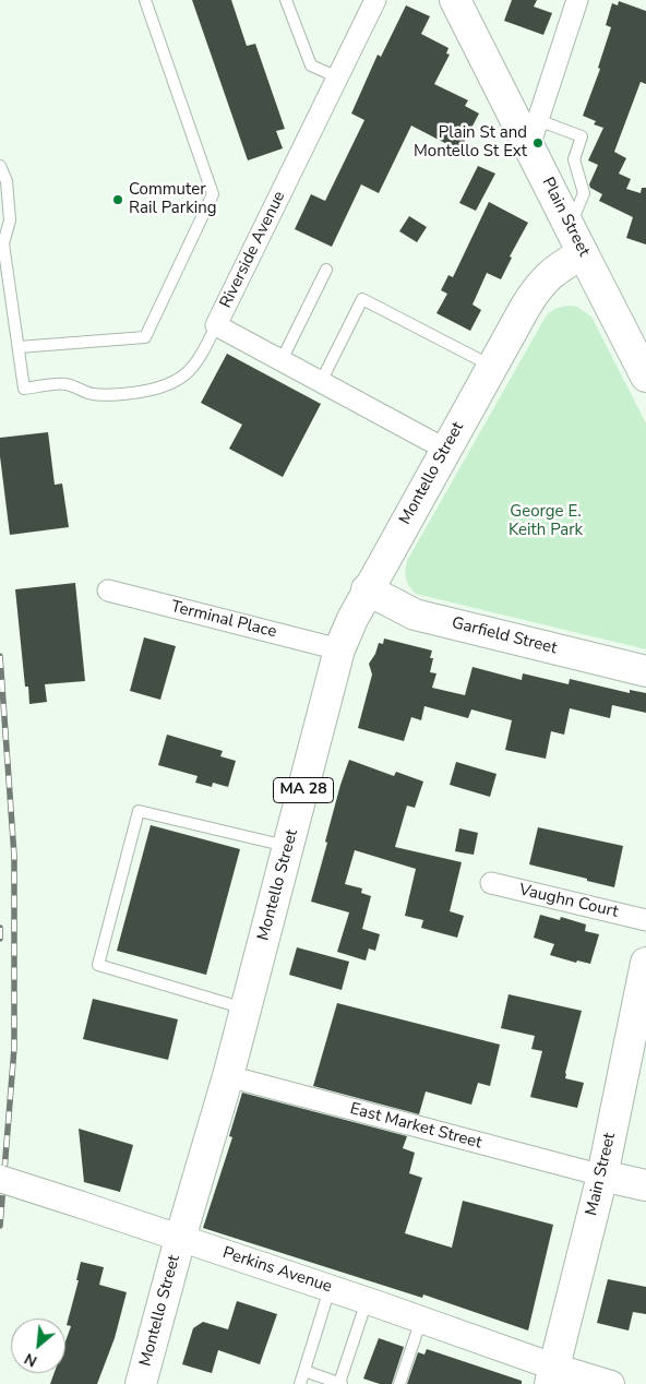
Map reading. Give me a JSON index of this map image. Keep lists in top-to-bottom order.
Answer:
{
  "streets": {
    "main road": [
      "Plain Street",
      "Montello Street",
      "Garfield Street",
      "MA 28",
      "Main Street"
    ],
    "street": [
      "Riverside Avenue",
      "Terminal Place",
      "Vaughn Court",
      "East Market Street",
      "Perkins Avenue"
    ]
  },
  "crossings": [
    ["Plain Street", "Montello Street"],
    ["Riverside Avenue", "Montello Street"],
    ["Montello Street", "Terminal Place"],
    ["Montello Street", "Garfield Street"],
    ["Montello Street", "East Market Street"],
    ["Montello Street", "Perkins Avenue"],
    ["East Market Street", "Main Street"],
    ["Main Street", "Perkins Avenue"]
  ],
  "parks": ["George E. Keith Park"],
  "places": ["Plain St and Montello St Ext", "Commuter Rail Parking"],
  "north": "bottom left"
}
